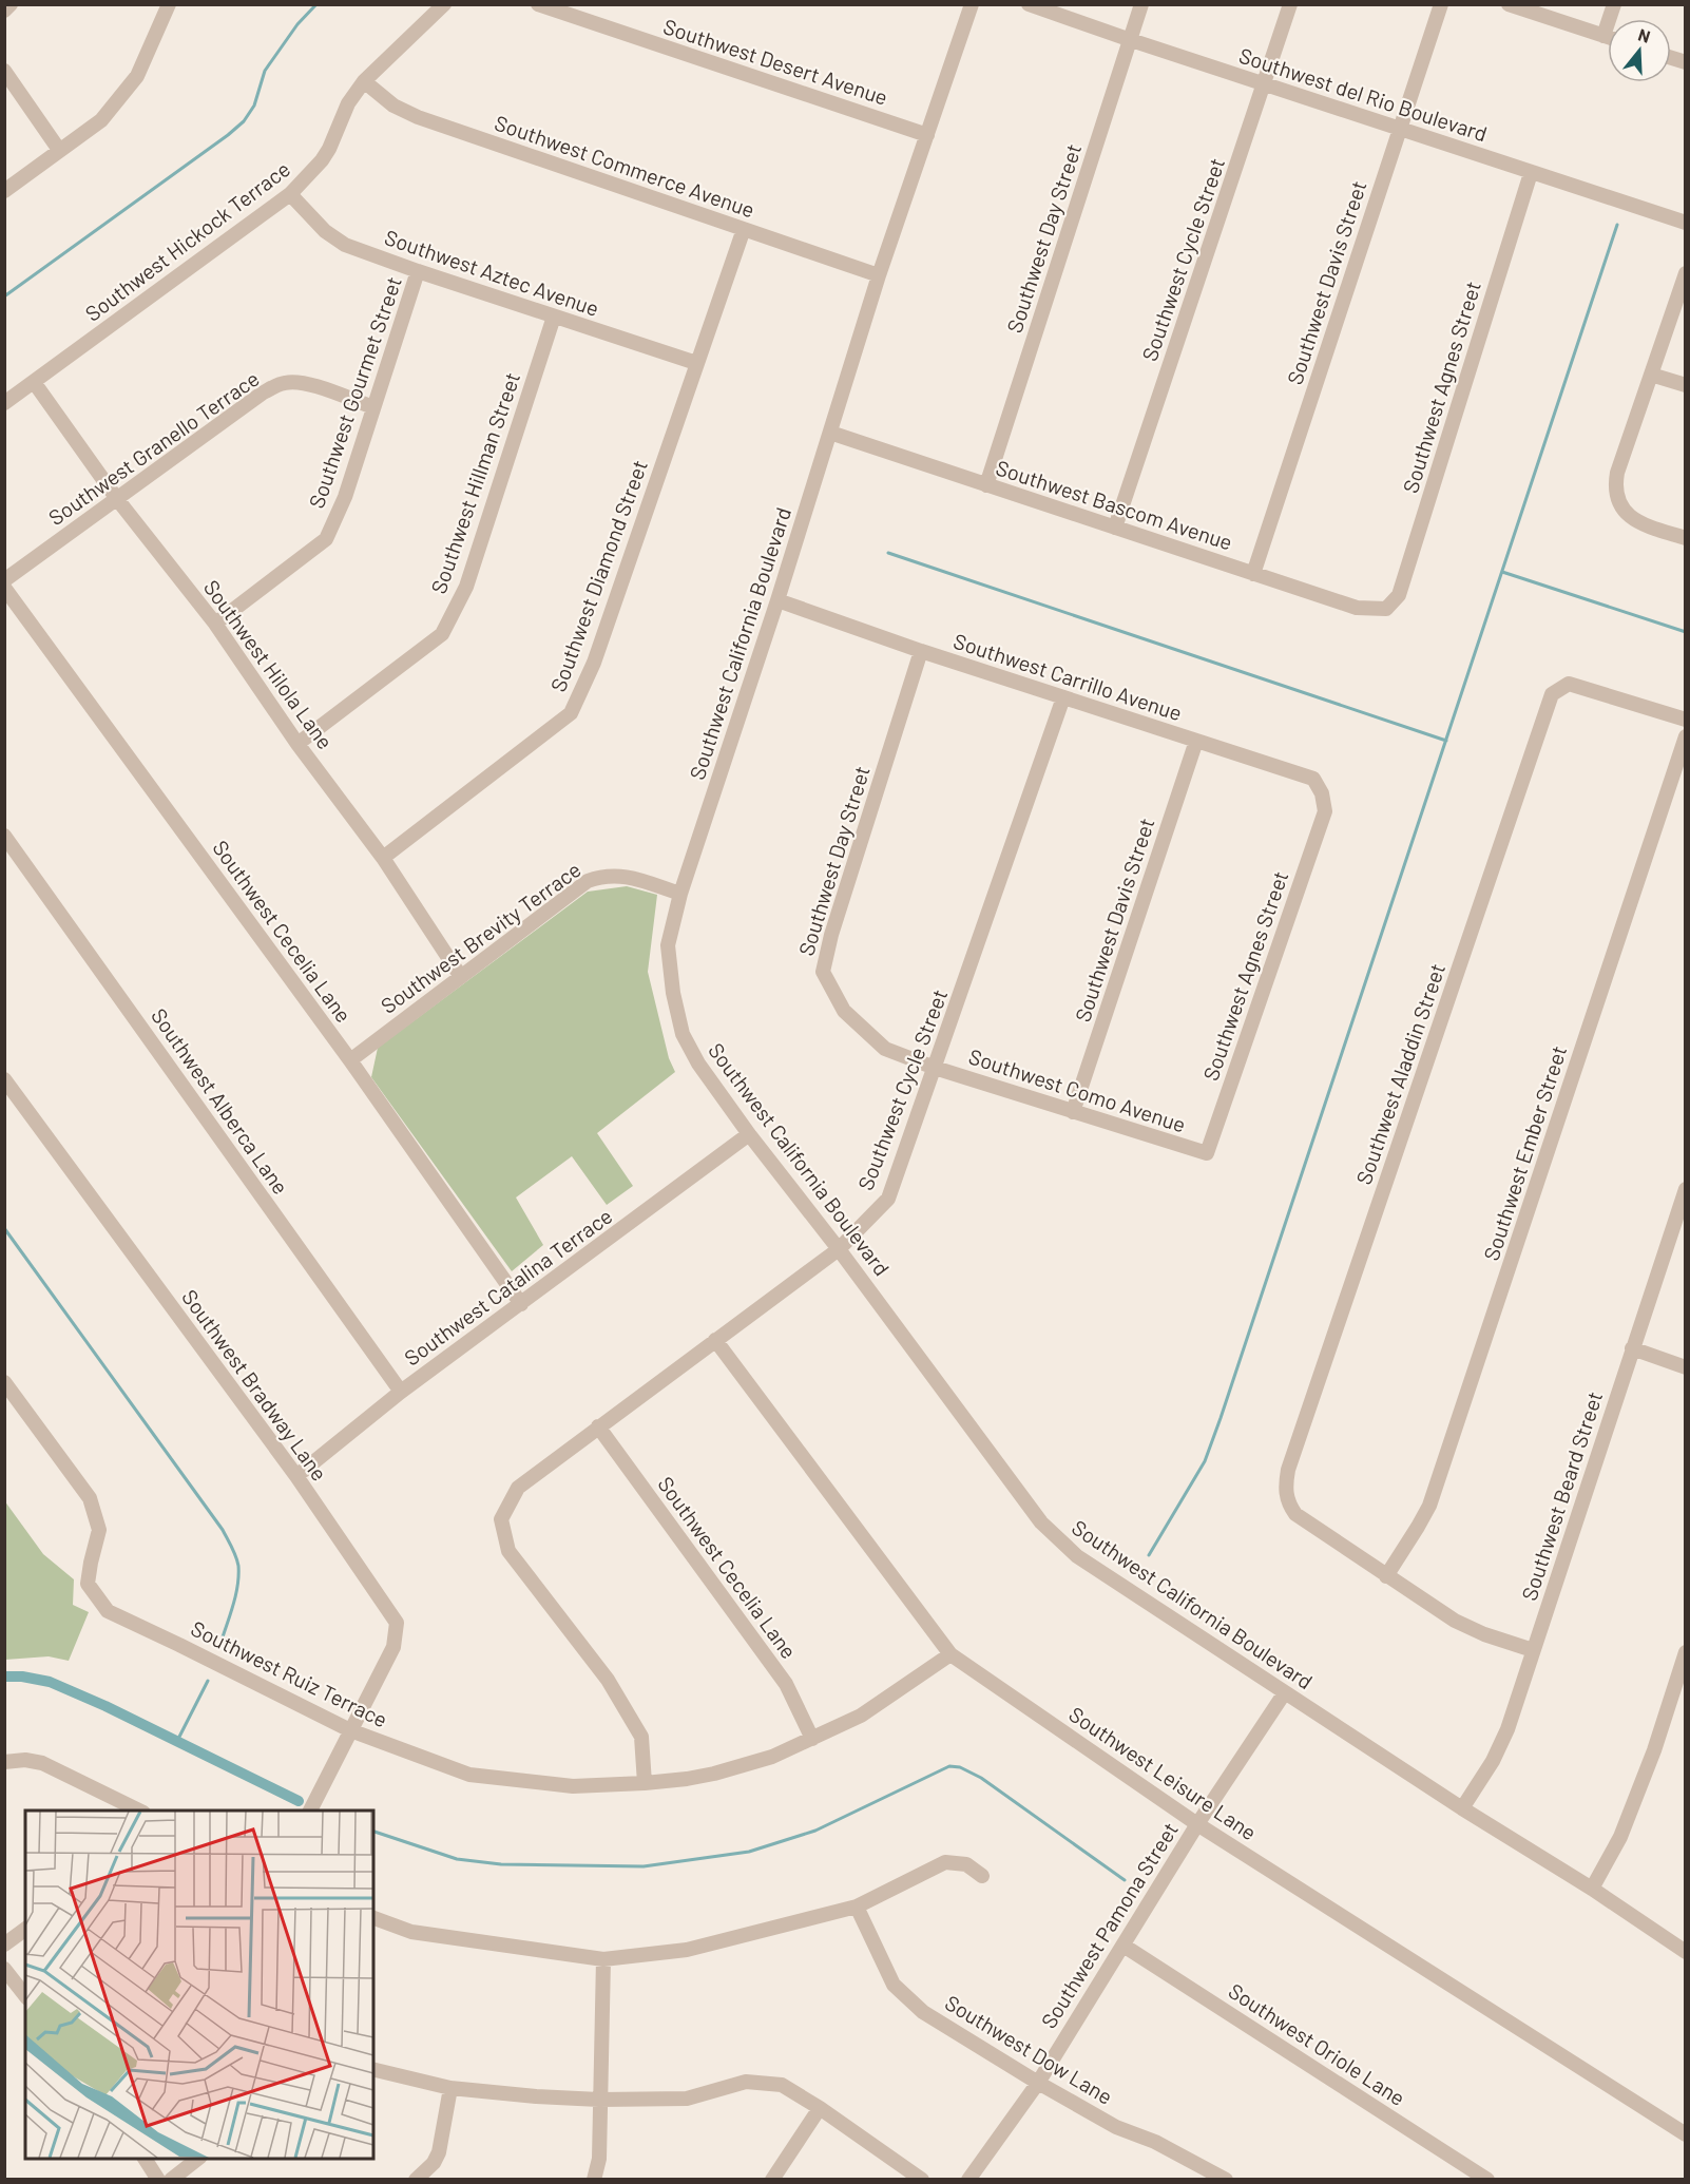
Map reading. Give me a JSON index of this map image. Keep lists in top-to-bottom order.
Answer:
{
  "streets": {
    "street": [
      "Southwest Desert Avenue",
      "Southwest del Rio Boulevard",
      "Southwest Commerce Avenue",
      "Southwest Day Street",
      "Southwest Hickock Terrace",
      "Southwest Cycle Street",
      "Southwest Aztec Avenue",
      "Southwest Davis Street",
      "Southwest Agnes Street",
      "Southwest Gourmet Street",
      "Southwest Granello Terrace",
      "Southwest Hillman Street",
      "Southwest Bascom Avenue",
      "Southwest Diamond Street",
      "Southwest California Boulevard",
      "Southwest Hilola Lane",
      "Southwest Carrillo Avenue",
      "Southwest Cecelia Lane",
      "Southwest Brevity Terrace",
      "Southwest Aladdin Street",
      "Southwest Como Avenue",
      "Southwest Alberca Lane",
      "Southwest Ember Street",
      "Southwest Catalina Terrace",
      "Southwest Bradway Lane",
      "Southwest Beard Street",
      "Southwest Ruiz Terrace",
      "Southwest Leisure Lane",
      "Southwest Pamona Street",
      "Southwest Oriole Lane",
      "Southwest Dow Lane"
    ]
  },
  "crossings": [
    ["Southwest Desert Avenue", "Southwest California Boulevard"],
    ["Southwest del Rio Boulevard", "Southwest Day Street"],
    ["Southwest del Rio Boulevard", "Southwest Cycle Street"],
    ["Southwest del Rio Boulevard", "Southwest Davis Street"],
    ["Southwest del Rio Boulevard", "Southwest Agnes Street"],
    ["Southwest Commerce Avenue", "Southwest Hickock Terrace"],
    ["Southwest Commerce Avenue", "Southwest Diamond Street"],
    ["Southwest Commerce Avenue", "Southwest California Boulevard"],
    ["Southwest Day Street", "Southwest Cycle Street"],
    ["Southwest Day Street", "Southwest Bascom Avenue"],
    ["Southwest Day Street", "Southwest Carrillo Avenue"],
    ["Southwest Day Street", "Southwest Como Avenue"],
    ["Southwest Hickock Terrace", "Southwest Aztec Avenue"],
    ["Southwest Hickock Terrace", "Southwest Hilola Lane"],
    ["Southwest Cycle Street", "Southwest Bascom Avenue"],
    ["Southwest Cycle Street", "Southwest California Boulevard"],
    ["Southwest Cycle Street", "Southwest Carrillo Avenue"],
    ["Southwest Cycle Street", "Southwest Cecelia Lane"],
    ["Southwest Cycle Street", "Southwest Como Avenue"],
    ["Southwest Cycle Street", "Southwest Ruiz Terrace"],
    ["Southwest Cycle Street", "Southwest Leisure Lane"],
    ["Southwest Aztec Avenue", "Southwest Gourmet Street"],
    ["Southwest Aztec Avenue", "Southwest Hillman Street"],
    ["Southwest Aztec Avenue", "Southwest Diamond Street"],
    ["Southwest Davis Street", "Southwest Bascom Avenue"],
    ["Southwest Davis Street", "Southwest Carrillo Avenue"],
    ["Southwest Davis Street", "Southwest Como Avenue"],
    ["Southwest Agnes Street", "Southwest Bascom Avenue"],
    ["Southwest Agnes Street", "Southwest Carrillo Avenue"],
    ["Southwest Agnes Street", "Southwest Como Avenue"],
    ["Southwest Gourmet Street", "Southwest Granello Terrace"],
    ["Southwest Gourmet Street", "Southwest Hilola Lane"],
    ["Southwest Granello Terrace", "Southwest Hilola Lane"],
    ["Southwest Hillman Street", "Southwest Hilola Lane"],
    ["Southwest Bascom Avenue", "Southwest California Boulevard"],
    ["Southwest Diamond Street", "Southwest Hilola Lane"],
    ["Southwest California Boulevard", "Southwest Carrillo Avenue"],
    ["Southwest California Boulevard", "Southwest Brevity Terrace"],
    ["Southwest California Boulevard", "Southwest Catalina Terrace"],
    ["Southwest California Boulevard", "Southwest Beard Street"],
    ["Southwest California Boulevard", "Southwest Pamona Street"],
    ["Southwest Hilola Lane", "Southwest Brevity Terrace"],
    ["Southwest Cecelia Lane", "Southwest Brevity Terrace"],
    ["Southwest Cecelia Lane", "Southwest Catalina Terrace"],
    ["Southwest Cecelia Lane", "Southwest Ruiz Terrace"],
    ["Southwest Aladdin Street", "Southwest Ember Street"],
    ["Southwest Alberca Lane", "Southwest Catalina Terrace"],
    ["Southwest Catalina Terrace", "Southwest Bradway Lane"],
    ["Southwest Bradway Lane", "Southwest Ruiz Terrace"],
    ["Southwest Ruiz Terrace", "Southwest Leisure Lane"],
    ["Southwest Leisure Lane", "Southwest Pamona Street"],
    ["Southwest Pamona Street", "Southwest Oriole Lane"],
    ["Southwest Pamona Street", "Southwest Dow Lane"]
  ],
  "north": "top"
}
